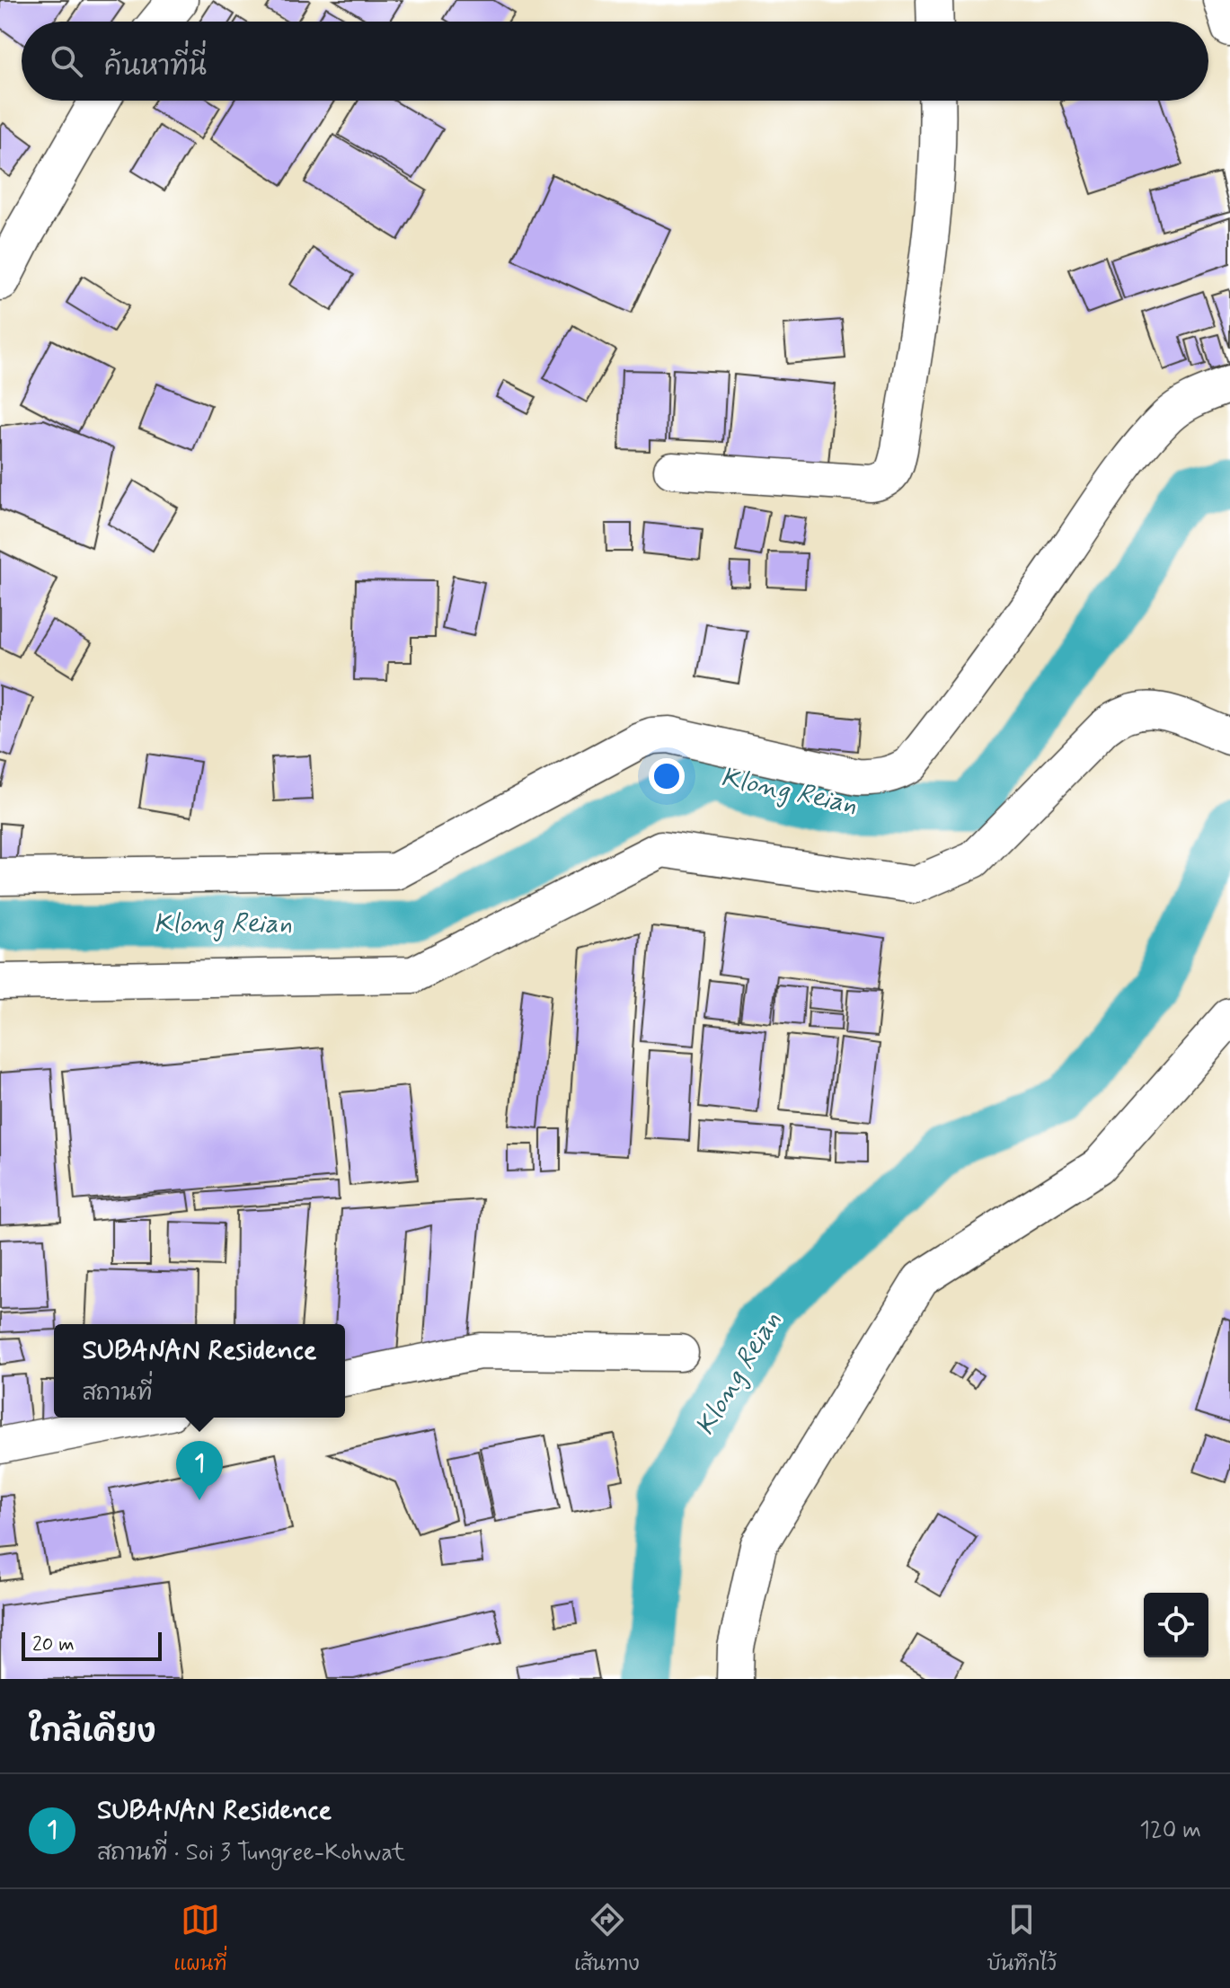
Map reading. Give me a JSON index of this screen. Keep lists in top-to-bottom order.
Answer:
{
  "water": ["Klong Reian"],
  "scale_bar": "20 m",
  "page": {
    "search": "ค้นหาที่นี่",
    "popup": ["SUBANAN Residence", "สถานที่"],
    "pins": "1",
    "scale": "20 m",
    "heading": "ใกล้เคียง",
    "list": [
      {
        "mark": "1",
        "name": "SUBANAN Residence",
        "note": "สถานที่ · Soi 3 Tungree-Kohwat",
        "value": "120 m"
      }
    ],
    "nav": ["แผนที่", "เส้นทาง", "บันทึกไว้"]
  }
}
